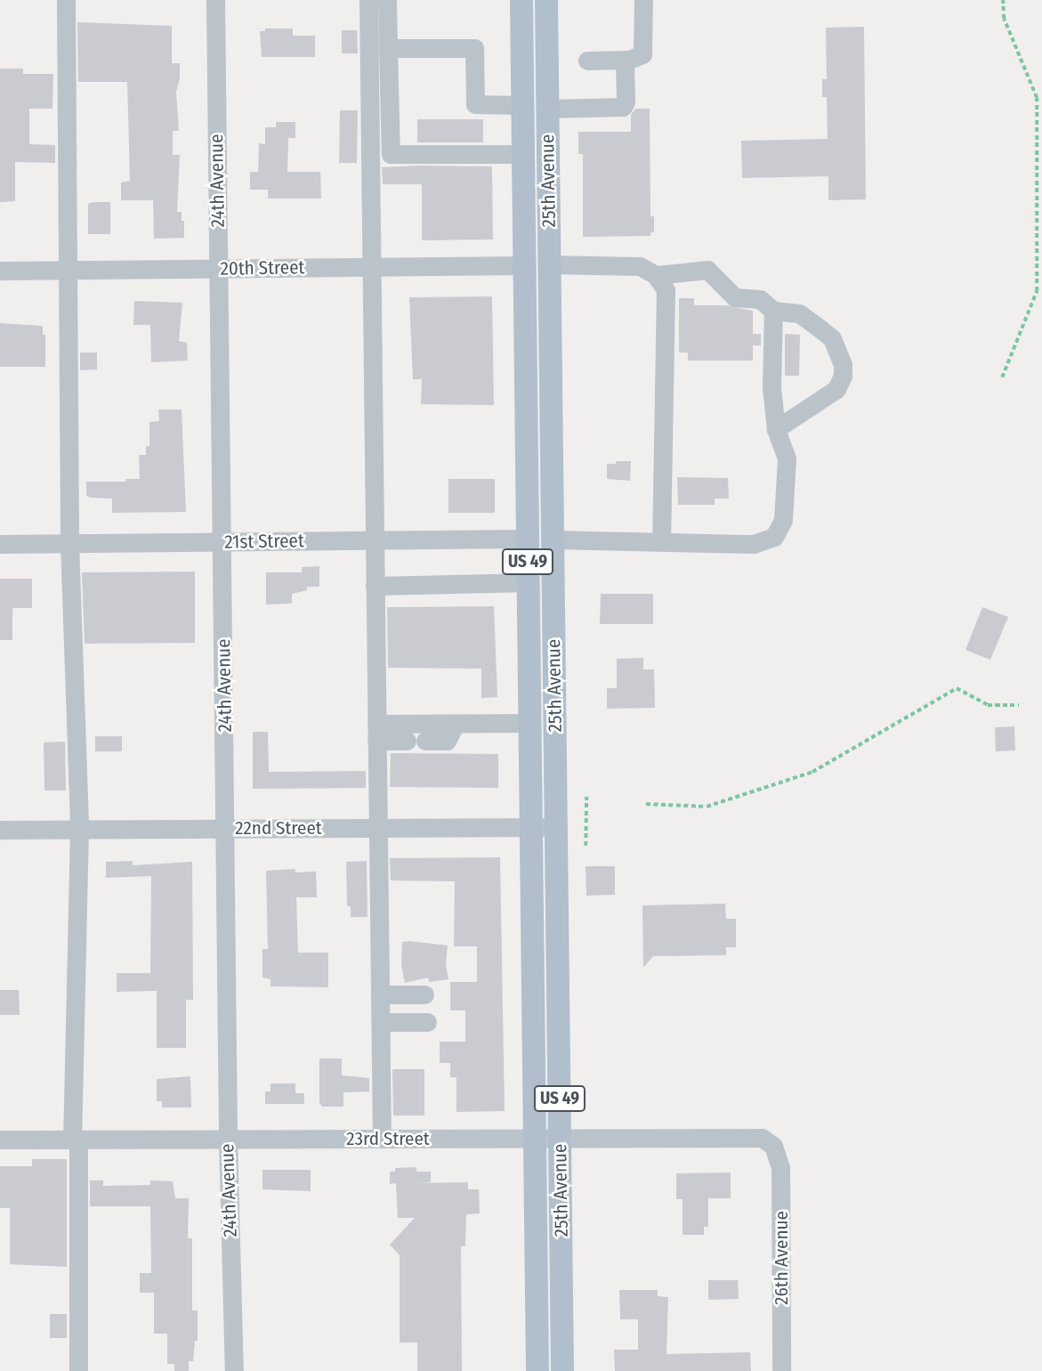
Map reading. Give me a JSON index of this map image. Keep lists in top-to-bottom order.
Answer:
{
  "streets": {
    "main road": ["25th Avenue", "US 49"],
    "street": [
      "24th Avenue",
      "20th Street",
      "21st Street",
      "22nd Street",
      "23rd Street",
      "26th Avenue"
    ]
  },
  "crossings": [
    ["24th Avenue", "20th Street"],
    ["24th Avenue", "21st Street"],
    ["24th Avenue", "22nd Street"],
    ["24th Avenue", "23rd Street"],
    ["25th Avenue", "20th Street"],
    ["25th Avenue", "21st Street"],
    ["25th Avenue", "22nd Street"],
    ["25th Avenue", "23rd Street"],
    ["23rd Street", "26th Avenue"]
  ]
}
